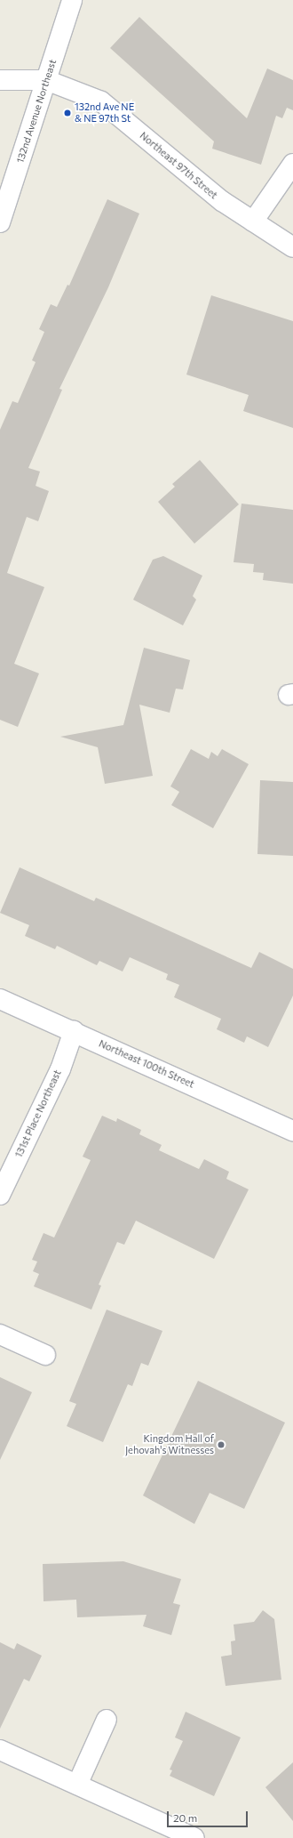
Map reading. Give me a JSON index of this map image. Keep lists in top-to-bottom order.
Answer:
{
  "streets": {
    "street": [
      "132nd Avenue Northeast",
      "Northeast 97th Street",
      "Northeast 100th Street",
      "131st Place Northeast"
    ]
  },
  "crossings": [
    ["132nd Avenue Northeast", "Northeast 97th Street"],
    ["Northeast 100th Street", "131st Place Northeast"]
  ],
  "places": ["132nd Ave NE & NE 97th St", "Kingdom Hall of Jehovah's Witnesses"],
  "scale_bar": "20 m"
}
